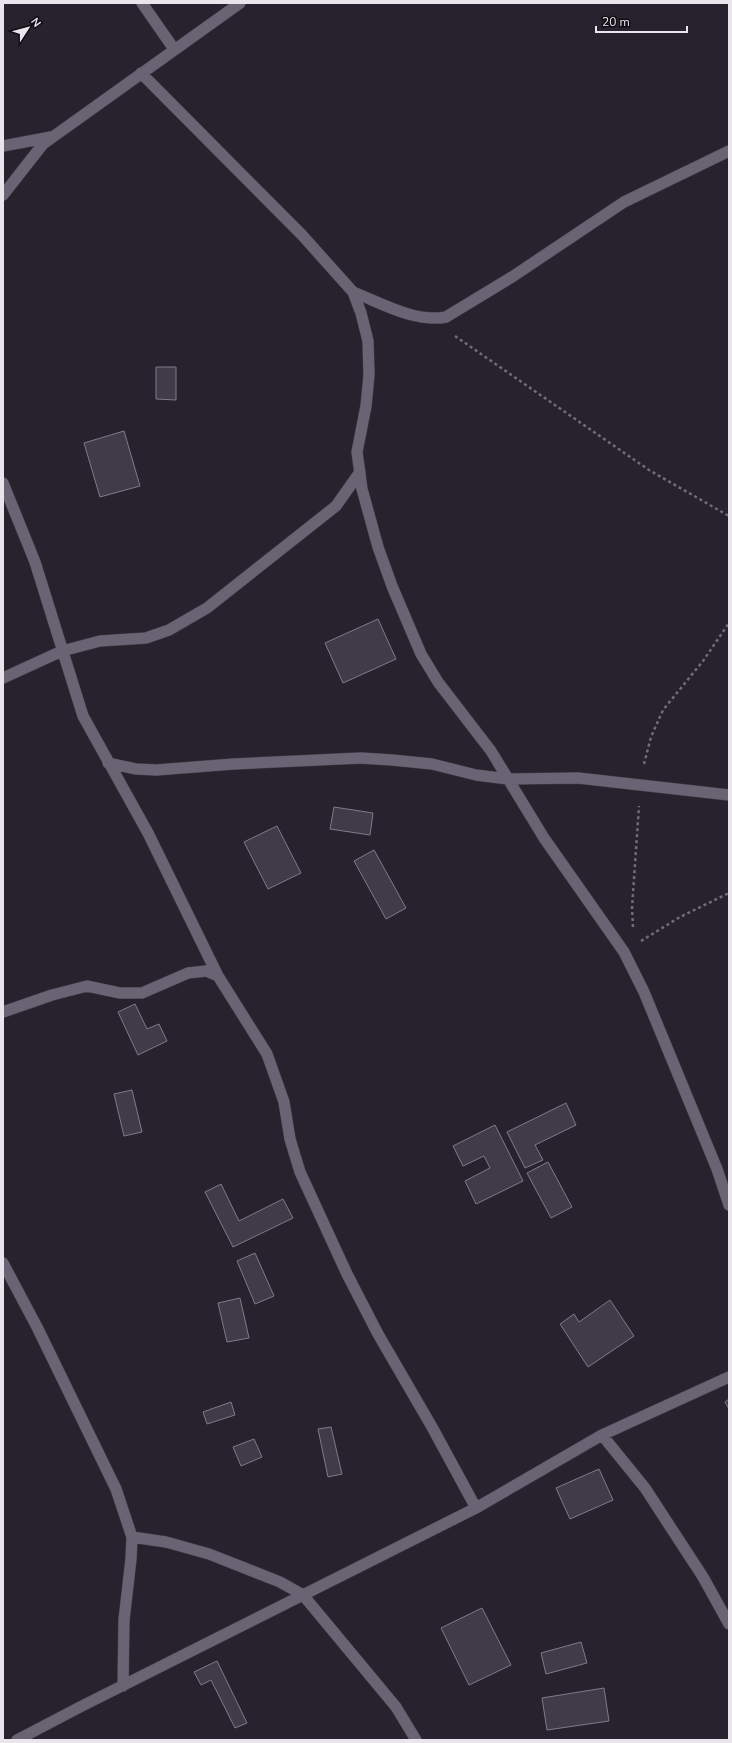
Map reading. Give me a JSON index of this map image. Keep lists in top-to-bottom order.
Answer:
{
  "scale_bar": "20 m",
  "north": "top right"
}
